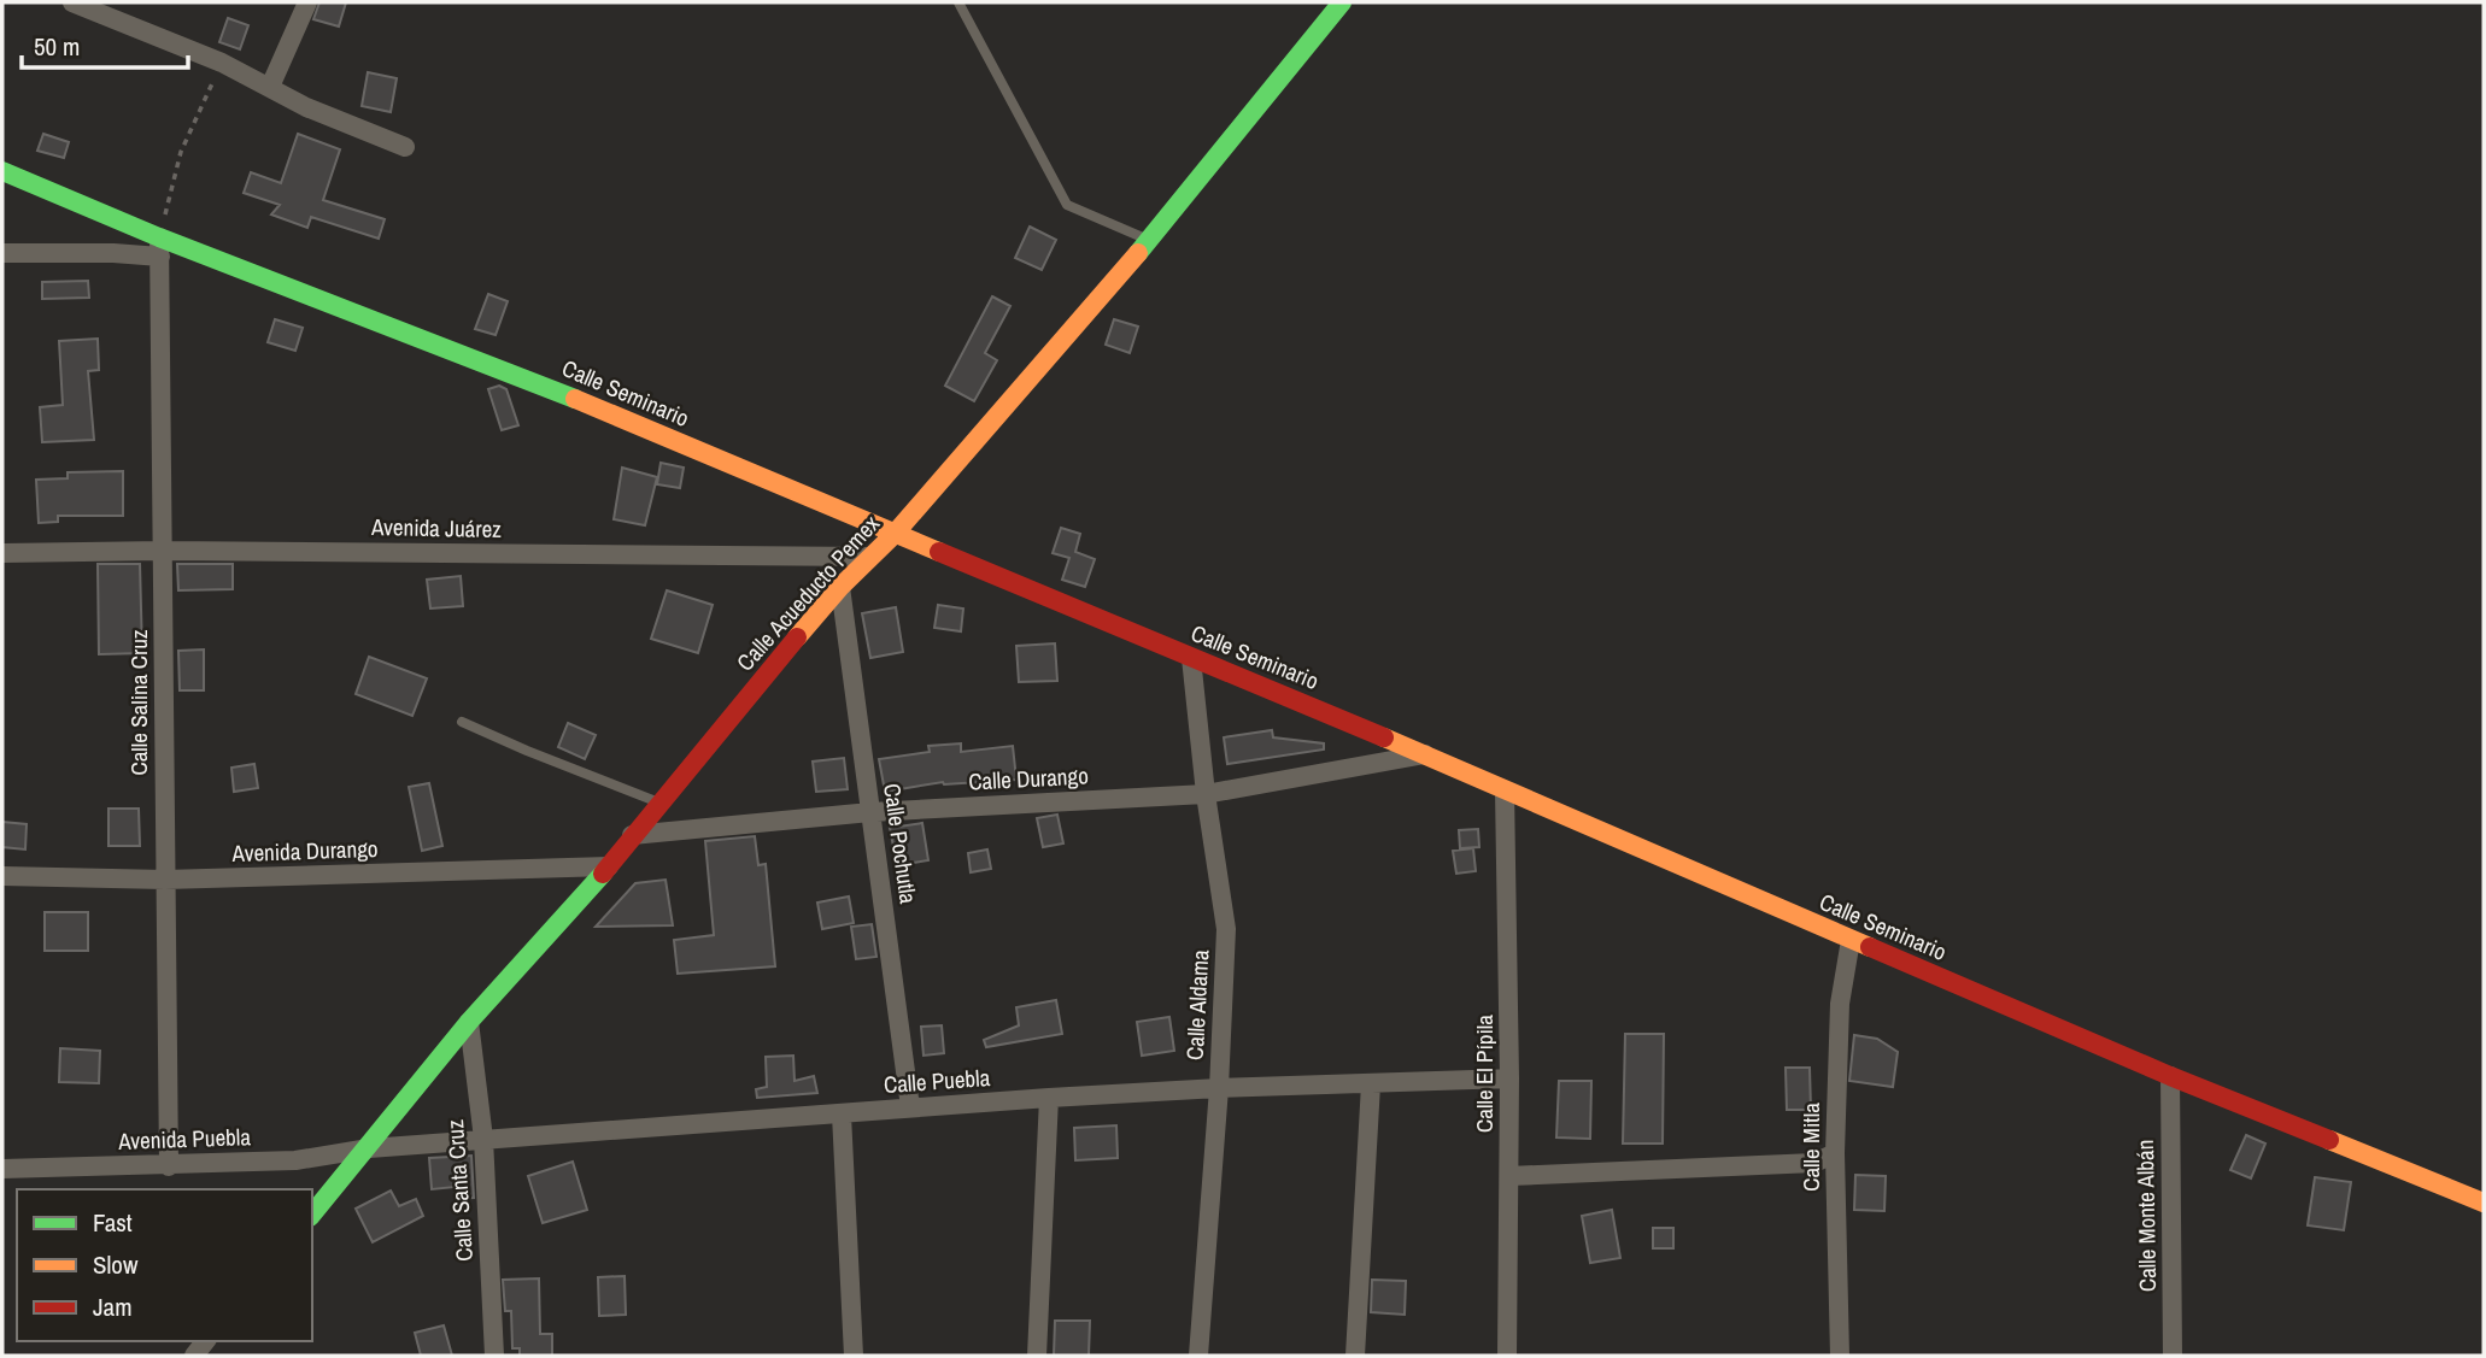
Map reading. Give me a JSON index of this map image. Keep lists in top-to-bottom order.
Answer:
{
  "streets": {
    "street": [
      "Calle Seminario",
      "Avenida Juárez",
      "Calle Acueducto Pemex",
      "Calle Salina Cruz",
      "Calle Durango",
      "Calle Pochutla",
      "Avenida Durango",
      "Calle Aldama",
      "Calle El Pípila",
      "Calle Puebla",
      "Avenida Puebla",
      "Calle Mitla",
      "Calle Santa Cruz",
      "Calle Monte Albán"
    ]
  },
  "crossings": [
    ["Calle Seminario", "Calle Acueducto Pemex"],
    ["Calle Seminario", "Calle Salina Cruz"],
    ["Calle Seminario", "Calle Durango"],
    ["Calle Seminario", "Calle Aldama"],
    ["Calle Seminario", "Calle El Pípila"],
    ["Calle Seminario", "Calle Mitla"],
    ["Calle Seminario", "Calle Monte Albán"],
    ["Avenida Juárez", "Calle Acueducto Pemex"],
    ["Avenida Juárez", "Calle Salina Cruz"],
    ["Calle Acueducto Pemex", "Calle Durango"],
    ["Calle Acueducto Pemex", "Calle Pochutla"],
    ["Calle Acueducto Pemex", "Avenida Durango"],
    ["Calle Acueducto Pemex", "Calle Puebla"],
    ["Calle Acueducto Pemex", "Avenida Puebla"],
    ["Calle Acueducto Pemex", "Calle Santa Cruz"],
    ["Calle Salina Cruz", "Avenida Durango"],
    ["Calle Salina Cruz", "Avenida Puebla"],
    ["Calle Durango", "Calle Pochutla"],
    ["Calle Durango", "Calle Aldama"],
    ["Calle Pochutla", "Calle Puebla"],
    ["Calle Aldama", "Calle Puebla"],
    ["Calle El Pípila", "Calle Puebla"],
    ["Calle Puebla", "Avenida Puebla"],
    ["Calle Puebla", "Calle Santa Cruz"]
  ],
  "legend": ["Fast", "Slow", "Jam"],
  "scale_bar": "50 m"
}
